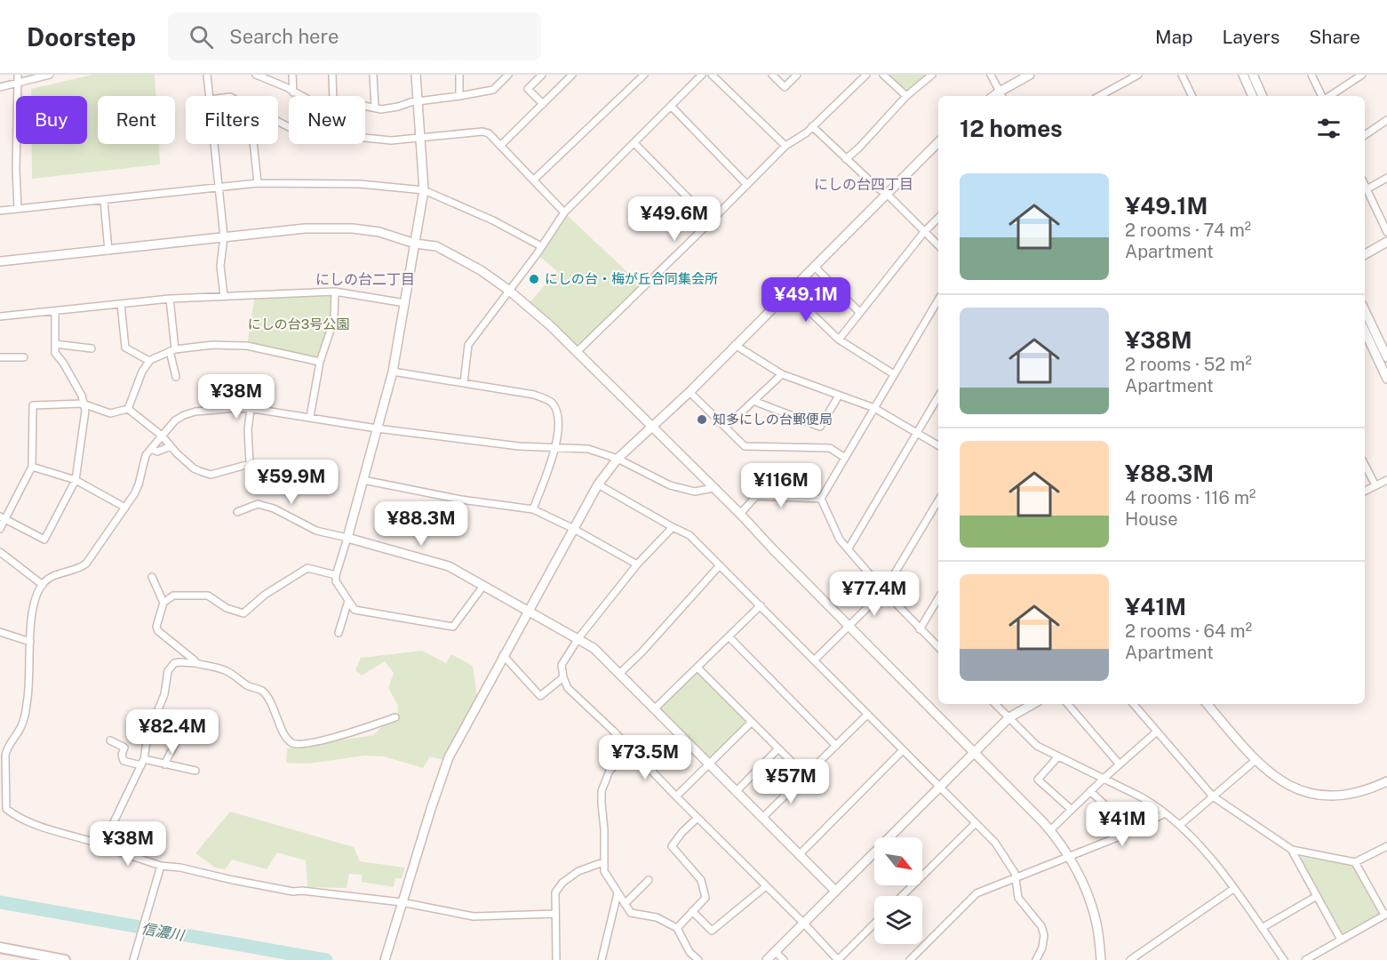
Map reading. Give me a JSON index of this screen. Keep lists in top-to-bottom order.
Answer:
{
  "districts": ["にしの台四丁目", "にしの台二丁目"],
  "water": ["信濃川"],
  "parks": ["にしの台3号公園"],
  "places": ["にしの台・梅が丘合同集会所", "知多にしの台郵便局"],
  "north": "bottom right",
  "page": {
    "header": "Doorstep",
    "search": "Search here",
    "nav": ["Map", "Layers", "Share"],
    "chip": [
      "Buy",
      "Rent",
      "Filters",
      "New"
    ],
    "heading": "12 homes",
    "list": [
      {
        "name": "¥49.1M",
        "note": "2 rooms · 74 m² · Apartment"
      },
      {
        "name": "¥38M",
        "note": "2 rooms · 52 m² · Apartment"
      },
      {
        "name": "¥88.3M",
        "note": "4 rooms · 116 m² · House"
      },
      {
        "name": "¥41M",
        "note": "2 rooms · 64 m² · Apartment"
      }
    ],
    "price": [
      "¥49.6M",
      "¥49.1M",
      "¥38M",
      "¥59.9M",
      "¥116M",
      "¥88.3M",
      "¥77.4M",
      "¥82.4M",
      "¥73.5M",
      "¥57M",
      "¥41M",
      "¥38M"
    ]
  }
}
